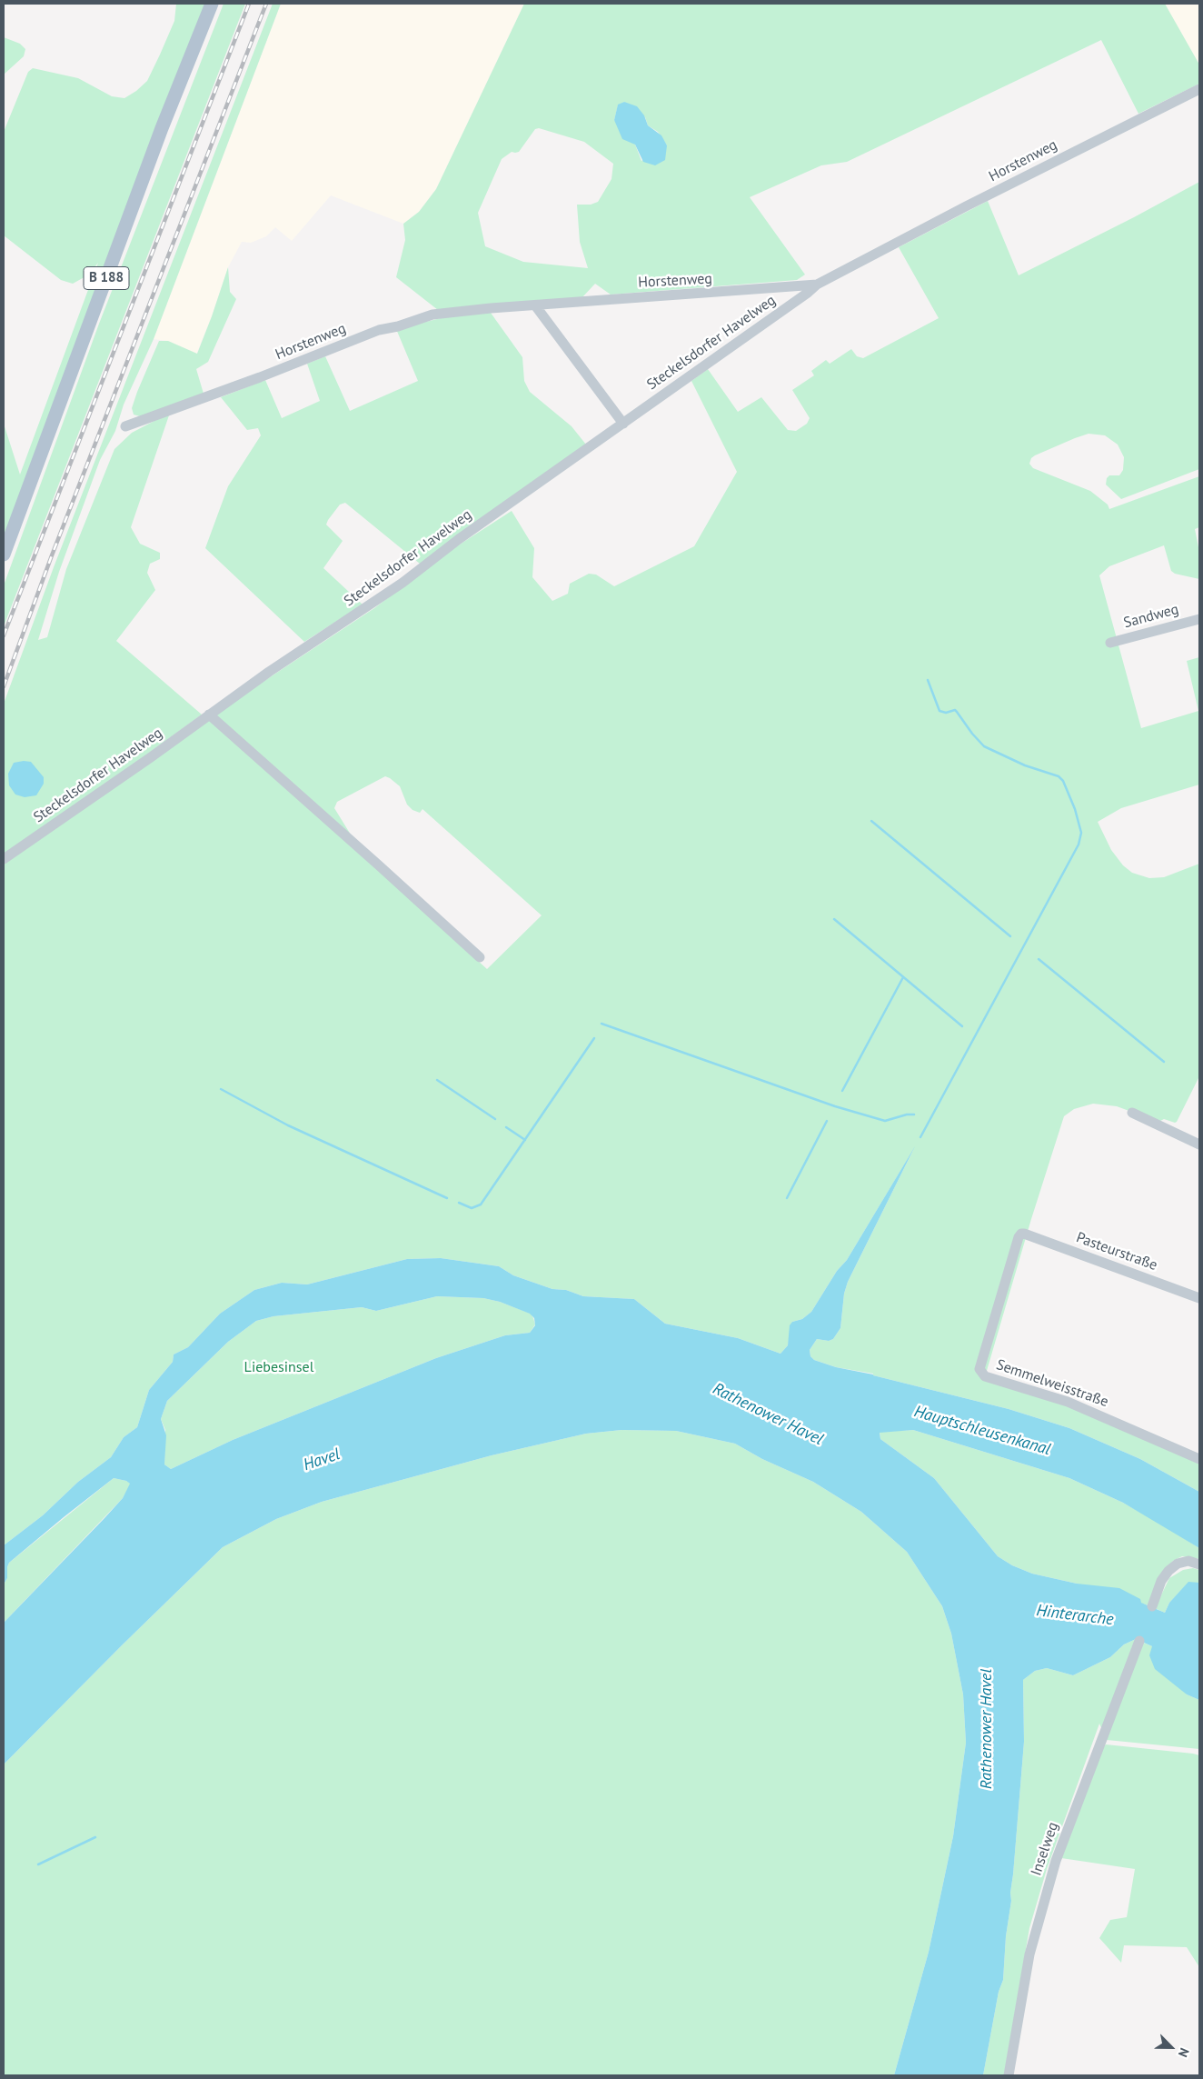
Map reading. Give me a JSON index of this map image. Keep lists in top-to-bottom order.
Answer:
{
  "streets": {
    "main road": ["B 188"],
    "street": [
      "Horstenweg",
      "Steckelsdorfer Havelweg",
      "Sandweg",
      "Pasteurstraße",
      "Semmelweisstraße",
      "Inselweg"
    ]
  },
  "crossings": [
    ["Horstenweg", "Steckelsdorfer Havelweg"],
    ["Pasteurstraße", "Semmelweisstraße"]
  ],
  "water": [
    "Rathenower Havel",
    "Hauptschleusenkanal",
    "Havel",
    "Hinterarche"
  ],
  "parks": ["Liebesinsel"],
  "north": "bottom right"
}
